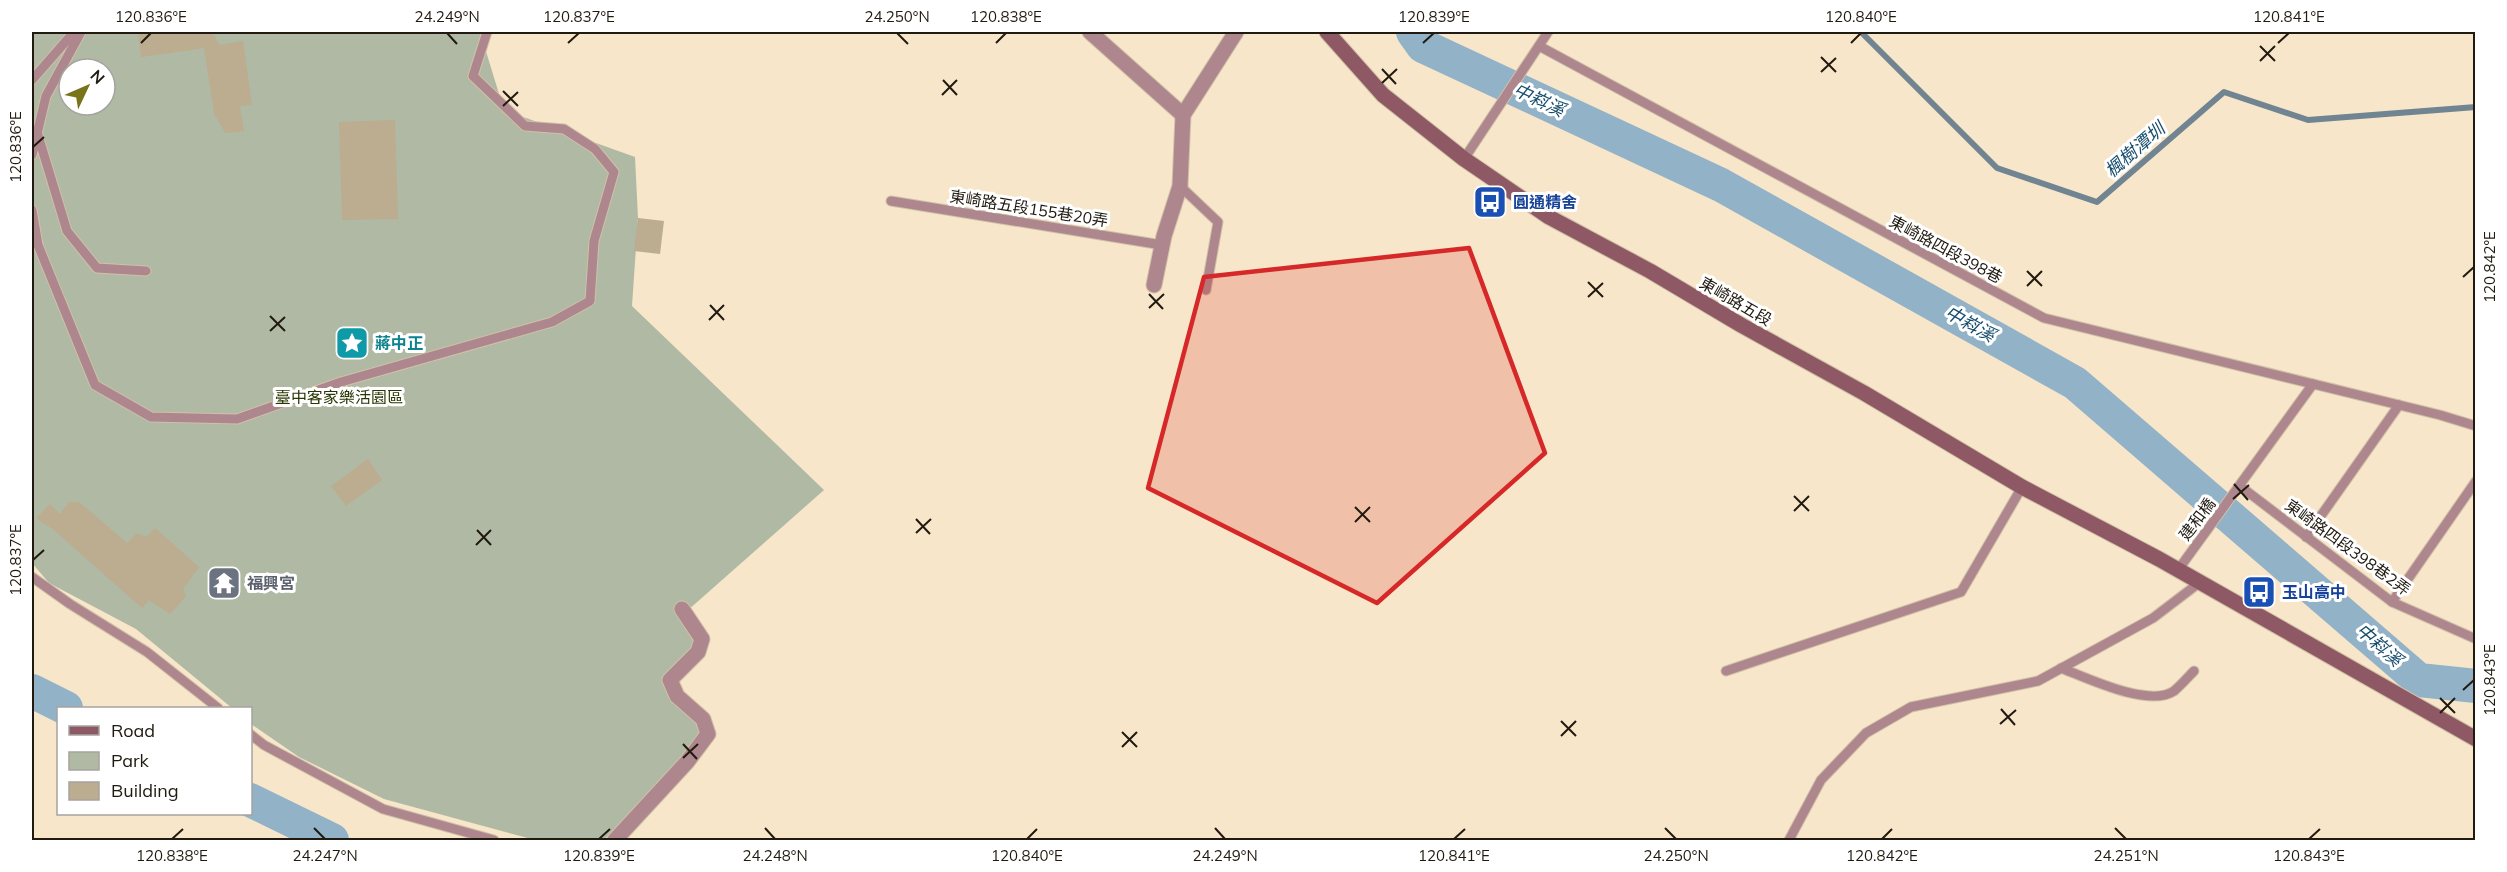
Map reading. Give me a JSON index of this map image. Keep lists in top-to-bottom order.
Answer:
{
  "streets": {
    "street": ["東崎路五段"],
    "lane": [
      "東崎路五段155巷20弄",
      "東崎路四段398巷",
      "建和橋",
      "東崎路四段398巷2弄"
    ]
  },
  "crossings": [
    ["東崎路四段398巷", "建和橋"],
    ["東崎路五段", "建和橋"],
    ["建和橋", "東崎路四段398巷2弄"]
  ],
  "water": ["中嵙溪", "楓樹潭圳"],
  "parks": ["臺中客家樂活園區"],
  "places": {
    "bus stop": ["圓通精舍", "玉山高中"],
    "place": ["蔣中正"],
    "temple": ["福興宮"]
  },
  "legend": ["Road", "Park", "Building"],
  "north": "top right",
  "coordinates": [
    "120.836°E",
    "24.249°N",
    "120.837°E",
    "24.250°N",
    "120.838°E",
    "120.839°E",
    "120.840°E",
    "120.841°E",
    "120.842°E",
    "120.843°E",
    "24.247°N",
    "24.248°N",
    "24.251°N"
  ]
}
